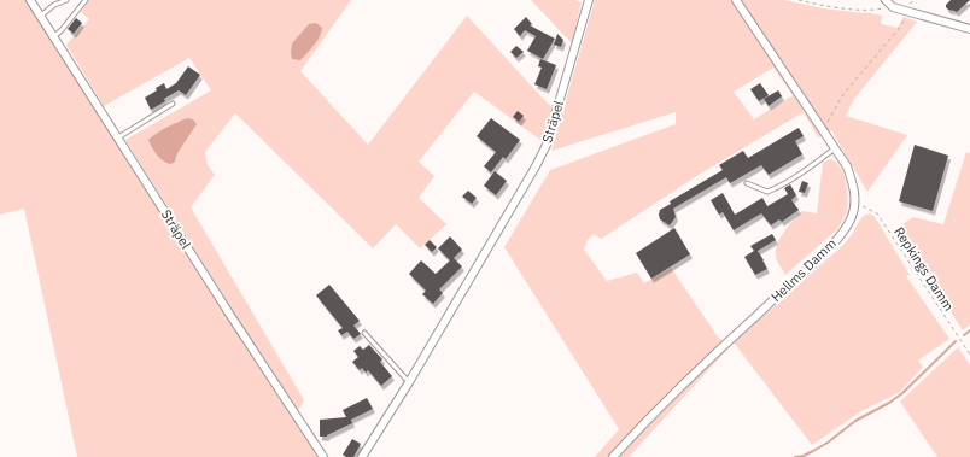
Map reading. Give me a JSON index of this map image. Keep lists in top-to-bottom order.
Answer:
{
  "streets": {
    "street": ["Sträpel", "Hellms Damm"],
    "path": ["Repkings Damm"]
  },
  "crossings": [
    ["Repkings Damm", "Hellms Damm"]
  ]
}
